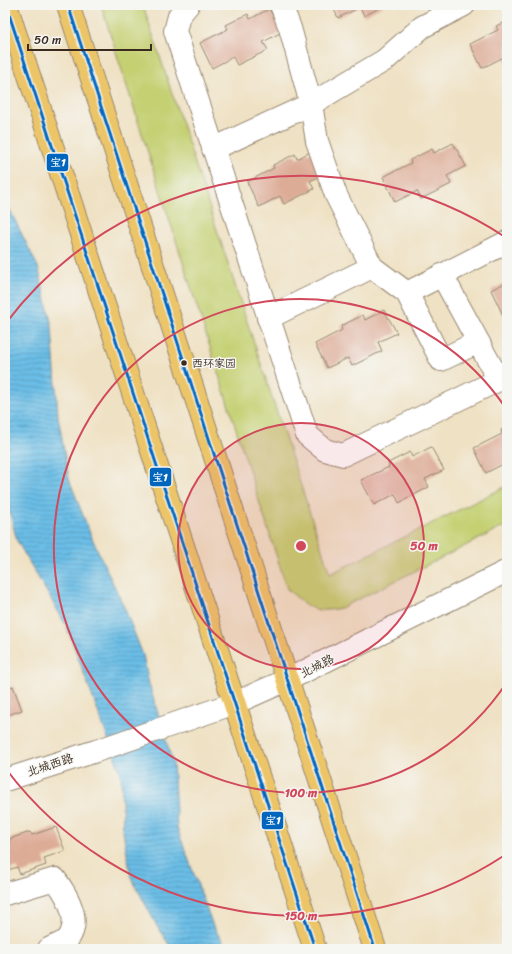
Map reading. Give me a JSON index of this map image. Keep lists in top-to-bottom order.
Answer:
{
  "streets": {
    "street": ["北城路", "北城西路"]
  },
  "crossings": [
    ["北城路", "北城西路"]
  ],
  "places": ["西环家园"],
  "lines": ["transit line 宝1"],
  "scale_bar": "50 m",
  "rings": ["50 m", "100 m", "150 m"]
}
